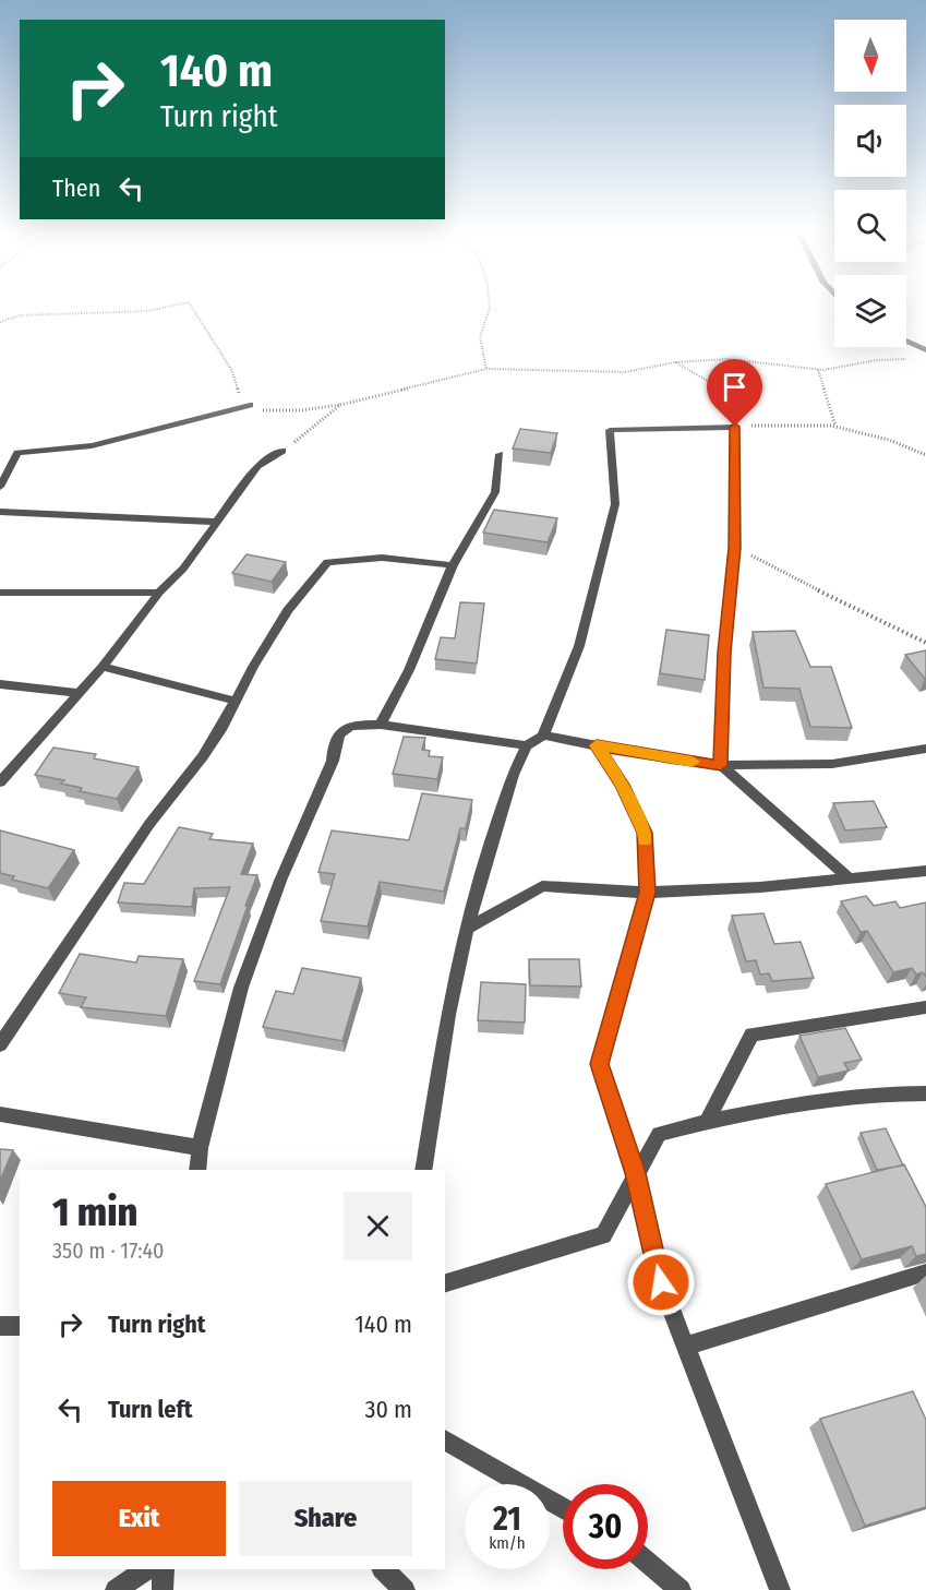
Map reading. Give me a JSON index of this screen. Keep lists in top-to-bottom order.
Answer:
{
  "north": "bottom",
  "page": {
    "turn": ["140 m", "Turn right"],
    "then": "Then",
    "heading": ["1 min", "350 m · 17:40"],
    "list": [
      {
        "name": "Turn right",
        "value": "140 m"
      },
      {
        "name": "Turn left",
        "value": "30 m"
      }
    ],
    "buttons": ["Exit", "Share"],
    "speed": "21 km/h",
    "limit": "30"
  }
}
